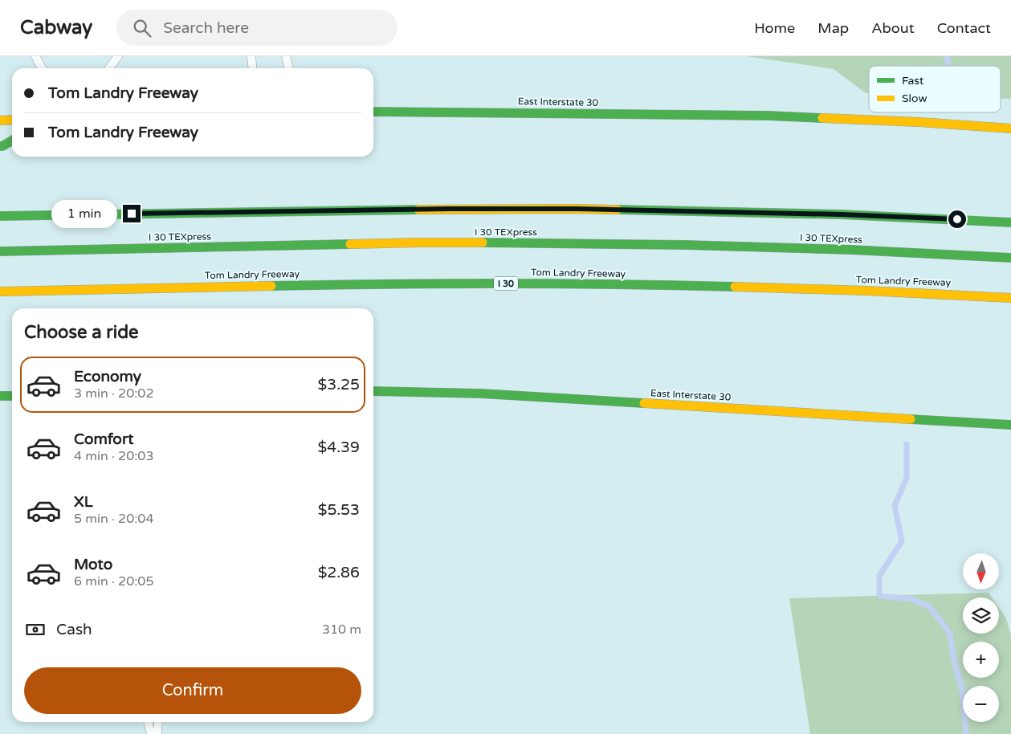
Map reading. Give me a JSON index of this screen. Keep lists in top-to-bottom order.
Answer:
{
  "streets": {
    "main road": [
      "East Interstate 30",
      "I 30 TEXpress",
      "Tom Landry Freeway",
      "I 30"
    ]
  },
  "legend": ["Fast", "Slow"],
  "north": "bottom",
  "page": {
    "header": "Cabway",
    "search": "Search here",
    "nav": [
      "Home",
      "Map",
      "About",
      "Contact"
    ],
    "banner": ["Tom Landry Freeway", "Tom Landry Freeway"],
    "bubble": "1 min",
    "heading": "Choose a ride",
    "list": [
      {
        "name": "Economy",
        "note": "3 min · 20:02",
        "value": "$3.25"
      },
      {
        "name": "Comfort",
        "note": "4 min · 20:03",
        "value": "$4.39"
      },
      {
        "name": "XL",
        "note": "5 min · 20:04",
        "value": "$5.53"
      },
      {
        "name": "Moto",
        "note": "6 min · 20:05",
        "value": "$2.86"
      }
    ],
    "map_buttons": ["+", "−"],
    "pay": ["Cash", "310 m"],
    "buttons": "Confirm"
  }
}
